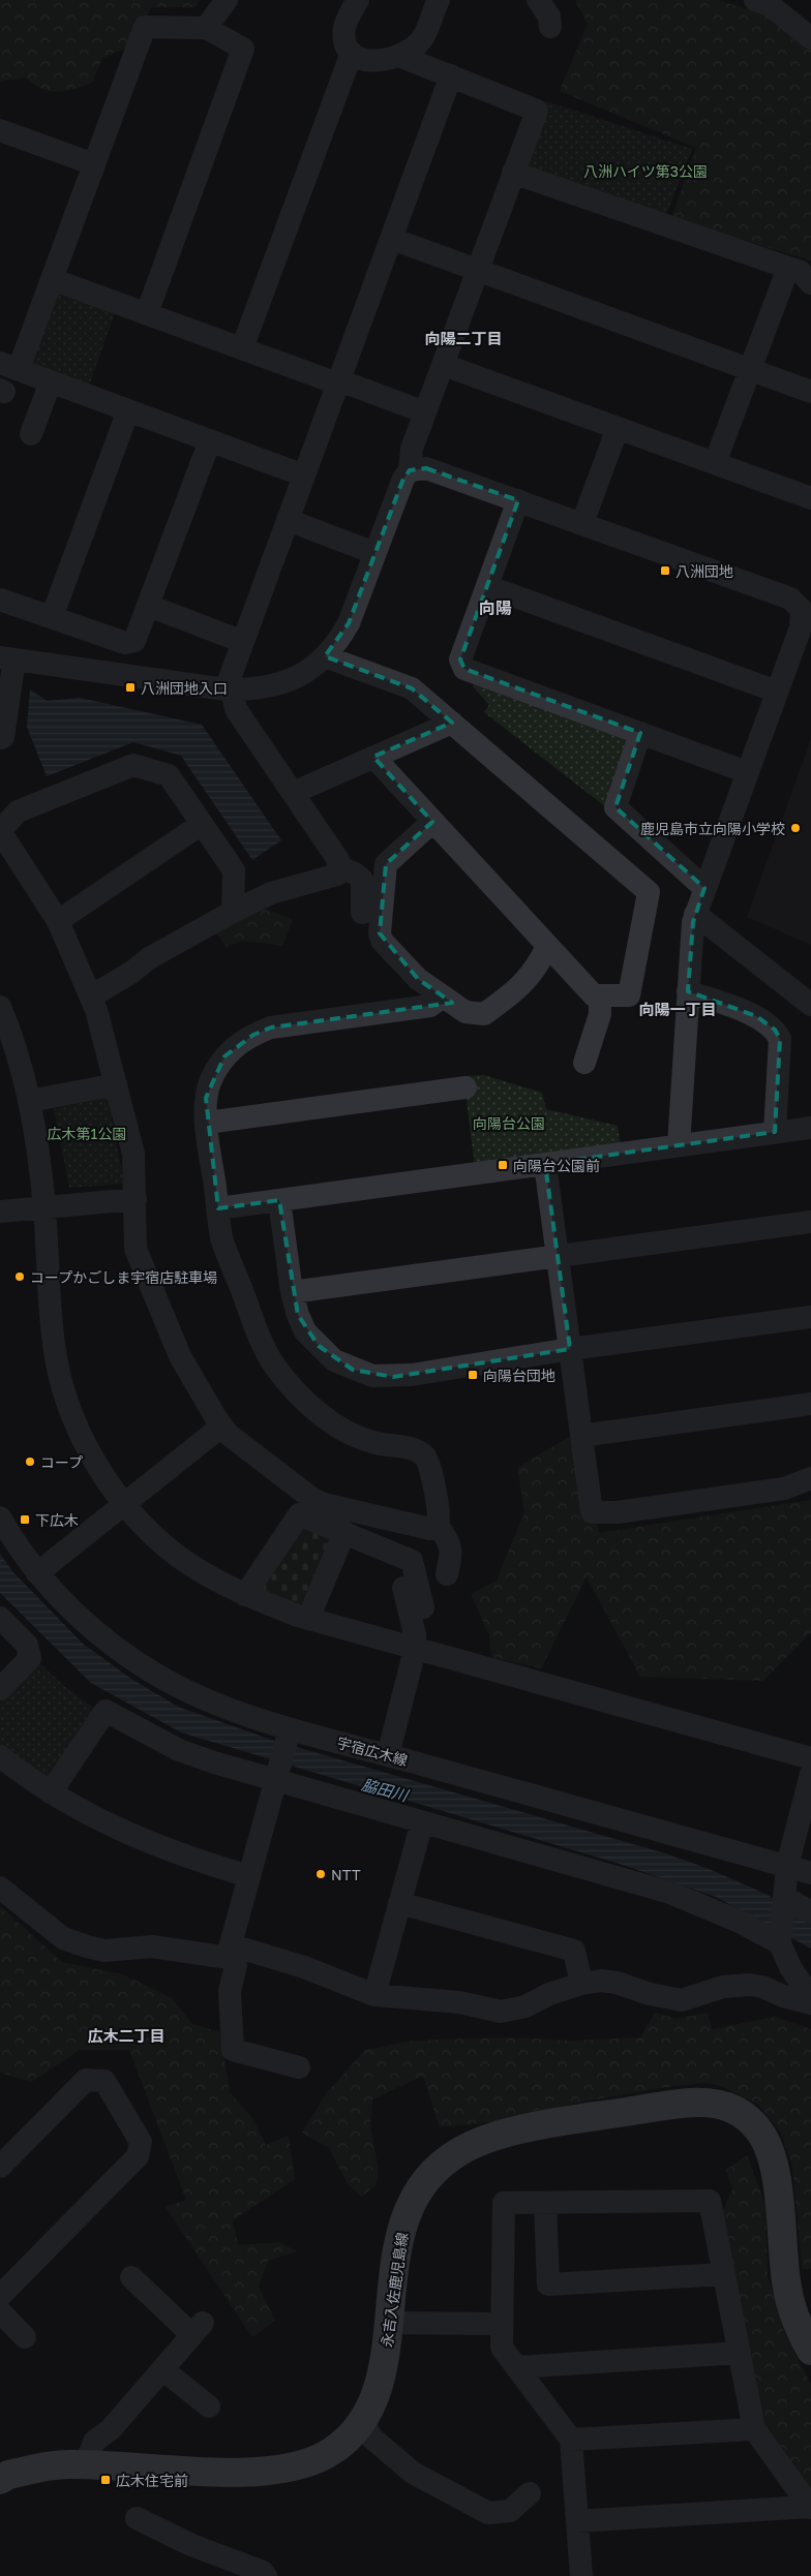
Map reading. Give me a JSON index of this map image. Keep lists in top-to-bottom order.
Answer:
{
  "streets": {
    "main road": ["永吉入佐鹿児島線"],
    "street": ["宇宿広木線"]
  },
  "districts": [
    "向陽二丁目",
    "向陽",
    "向陽一丁目",
    "広木二丁目"
  ],
  "water": ["脇田川"],
  "parks": ["八洲ハイツ第3公園", "向陽台公園", "広木第1公園"],
  "places": {
    "transit": [
      "八洲団地",
      "八洲団地入口",
      "向陽台公園前",
      "向陽台団地",
      "下広木",
      "広木住宅前"
    ],
    "other": [
      "鹿児島市立向陽小学校",
      "コープかごしま宇宿店駐車場",
      "コープ",
      "NTT"
    ]
  }
}
